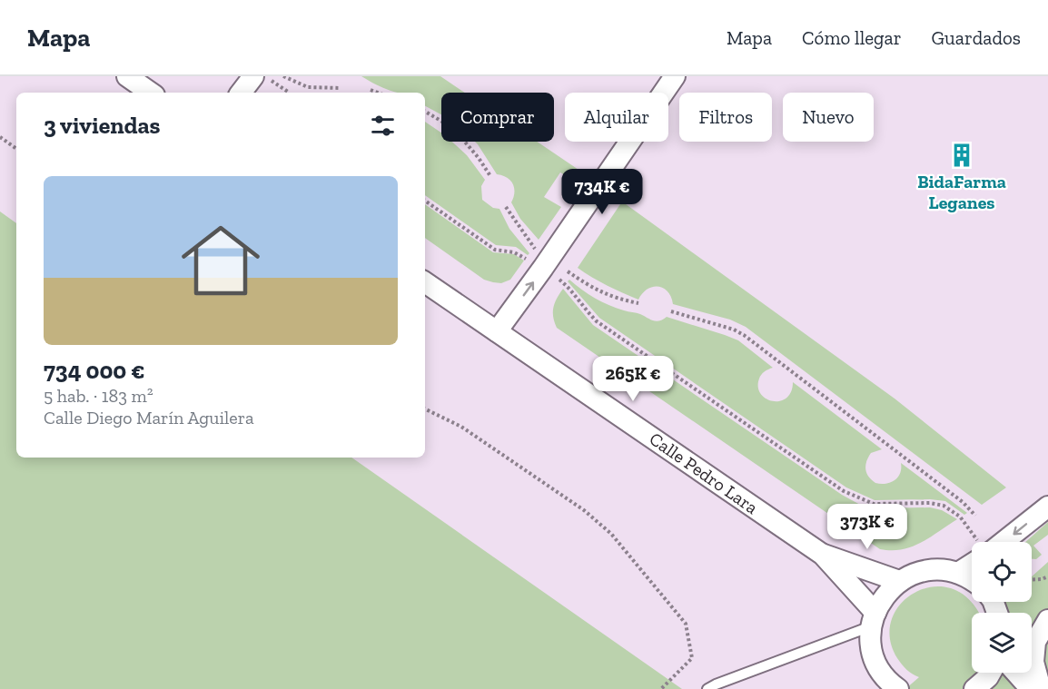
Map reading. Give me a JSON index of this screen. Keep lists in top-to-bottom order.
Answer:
{
  "streets": {
    "street": ["Calle Pedro Lara"]
  },
  "places": {
    "building": ["BidaFarma Leganes"]
  },
  "page": {
    "header": "Mapa",
    "nav": ["Mapa", "Cómo llegar", "Guardados"],
    "chip": [
      "Comprar",
      "Alquilar",
      "Filtros",
      "Nuevo"
    ],
    "heading": "3 viviendas",
    "list": [
      {
        "name": "734 000 €",
        "note": "5 hab. · 183 m² · Calle Diego Marín Aguilera"
      }
    ],
    "price": ["734K €", "265K €", "373K €"]
  }
}
